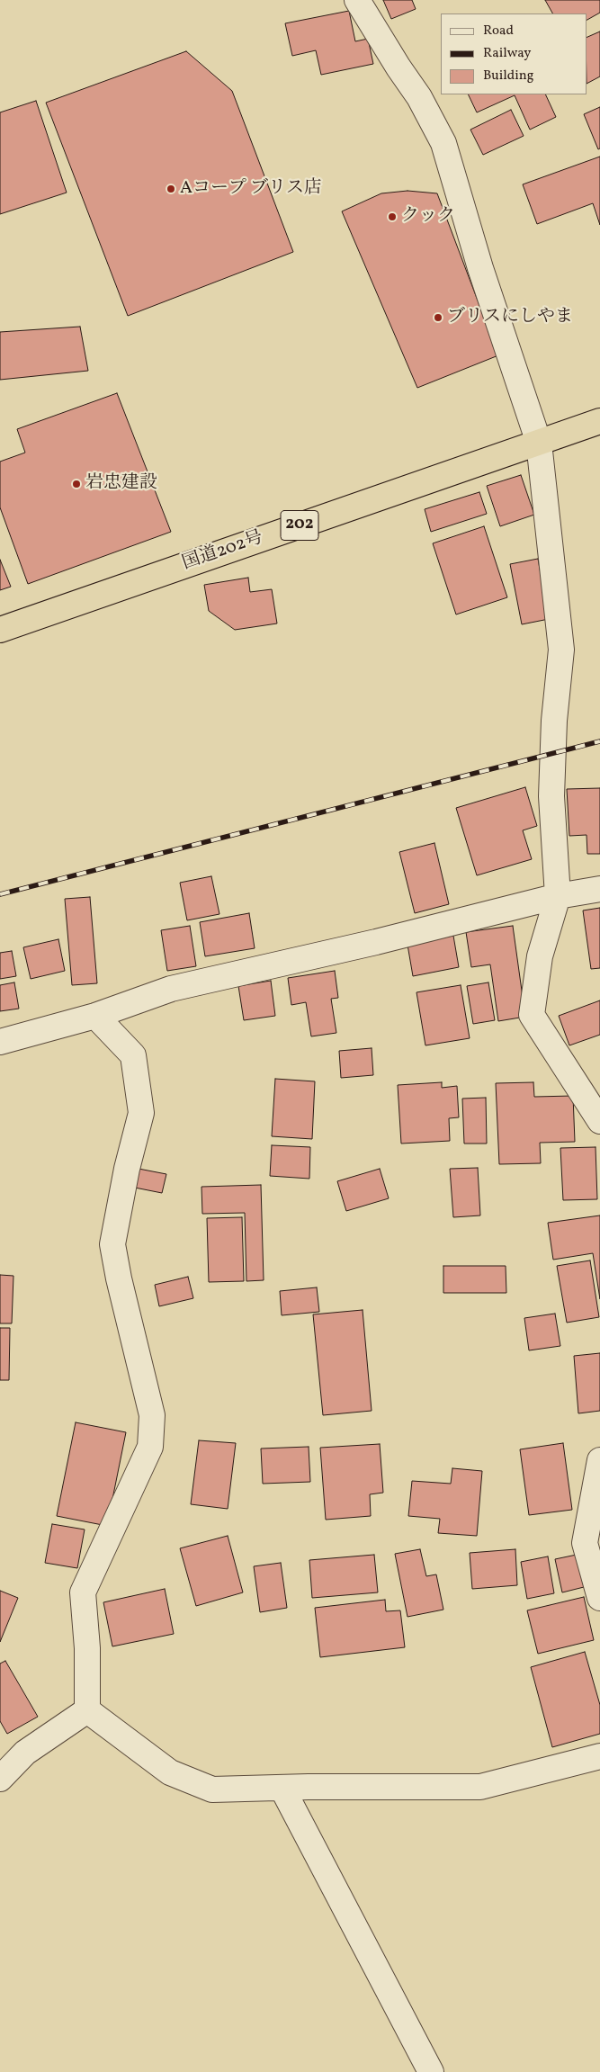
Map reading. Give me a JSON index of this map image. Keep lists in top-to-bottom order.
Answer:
{
  "streets": {
    "highway": ["202", "国道202号"]
  },
  "places": [
    "Aコープ ブリス店",
    "クック",
    "ブリスにしやま",
    "岩忠建設"
  ],
  "legend": ["Road", "Railway", "Building"]
}
